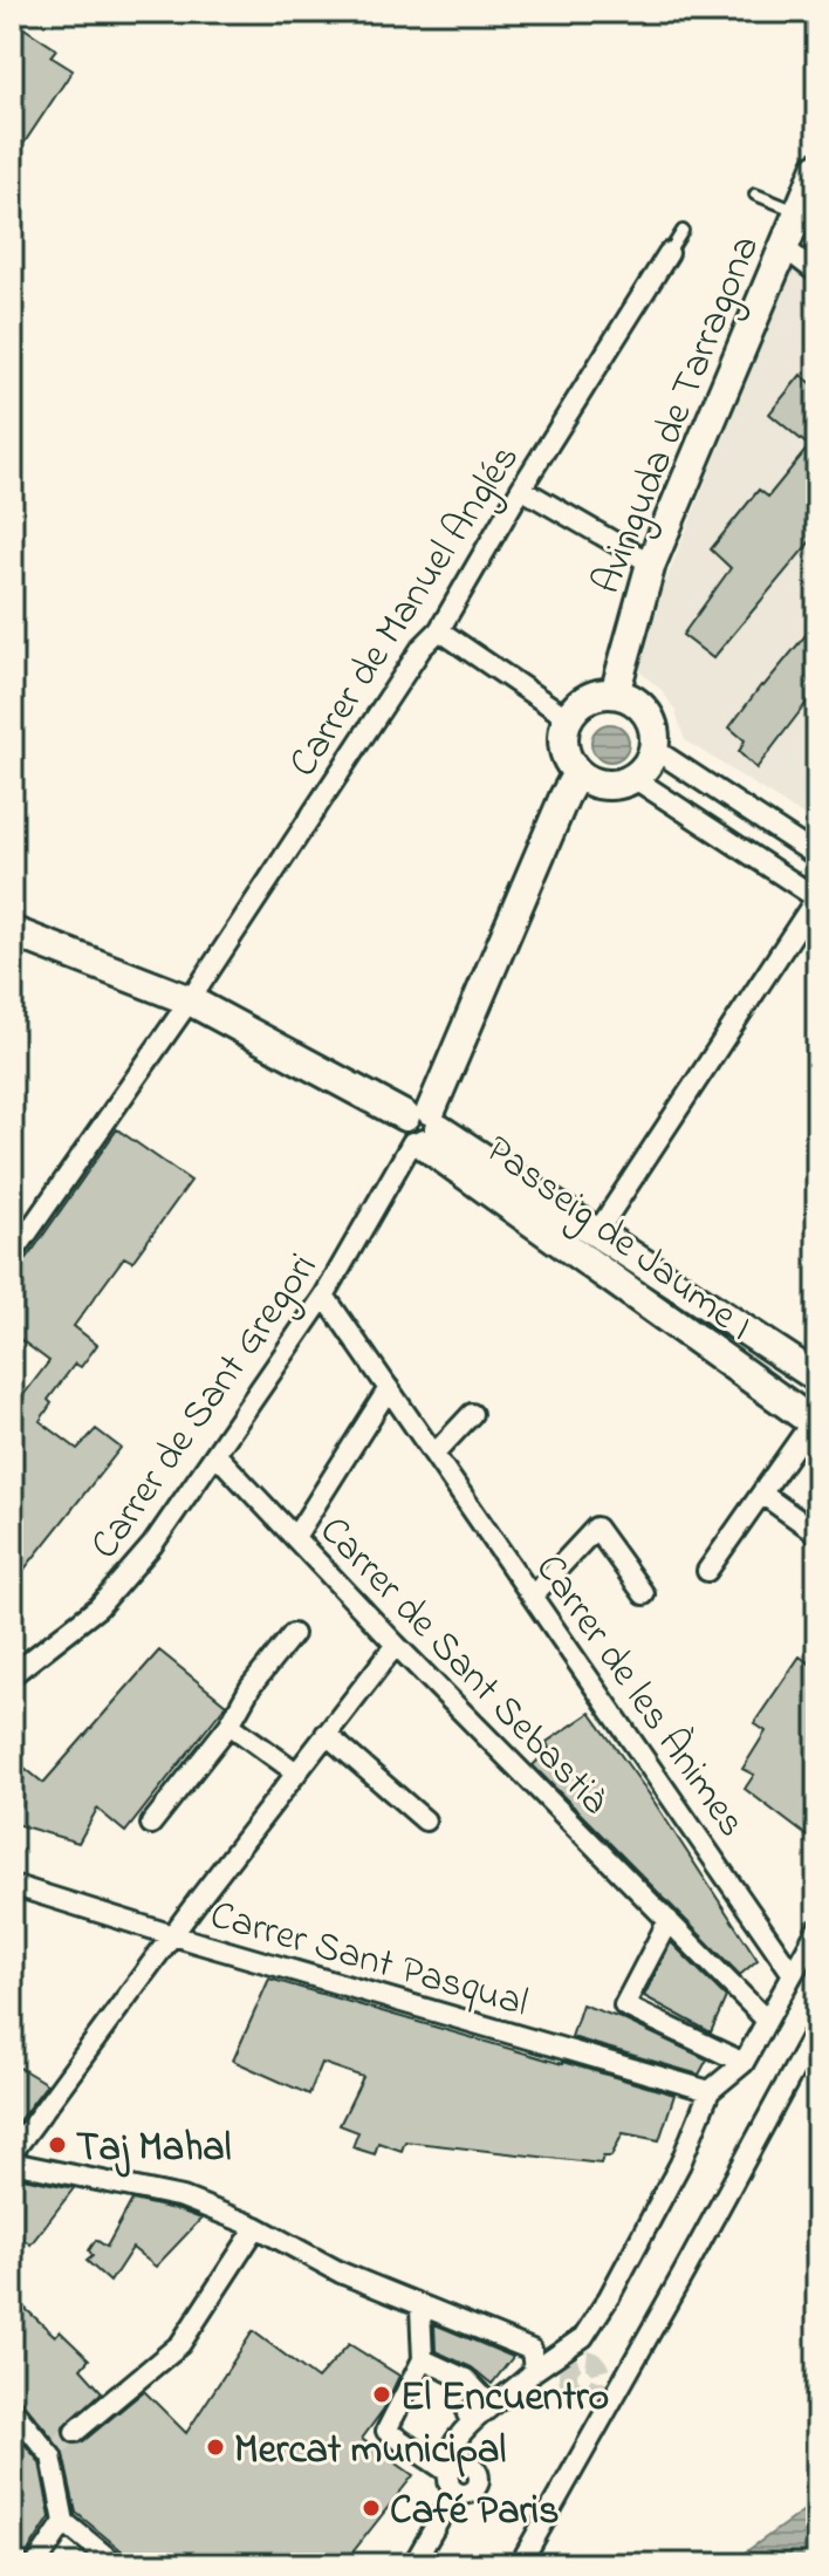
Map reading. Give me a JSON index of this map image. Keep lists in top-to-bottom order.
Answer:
{
  "streets": {
    "street": [
      "Avinguda de Tarragona",
      "Carrer de Manuel Anglés",
      "Passeig de Jaume I",
      "Carrer de Sant Gregori",
      "Carrer de Sant Sebastià",
      "Carrer de les Ànimes",
      "Carrer Sant Pasqual"
    ]
  },
  "crossings": [
    ["Passeig de Jaume I", "Carrer de Sant Gregori"],
    ["Carrer de Sant Gregori", "Carrer de Sant Sebastià"],
    ["Carrer de Sant Gregori", "Carrer de les Ànimes"]
  ],
  "places": [
    "Taj Mahal",
    "El Encuentro",
    "Mercat municipal",
    "Café Paris"
  ]
}
